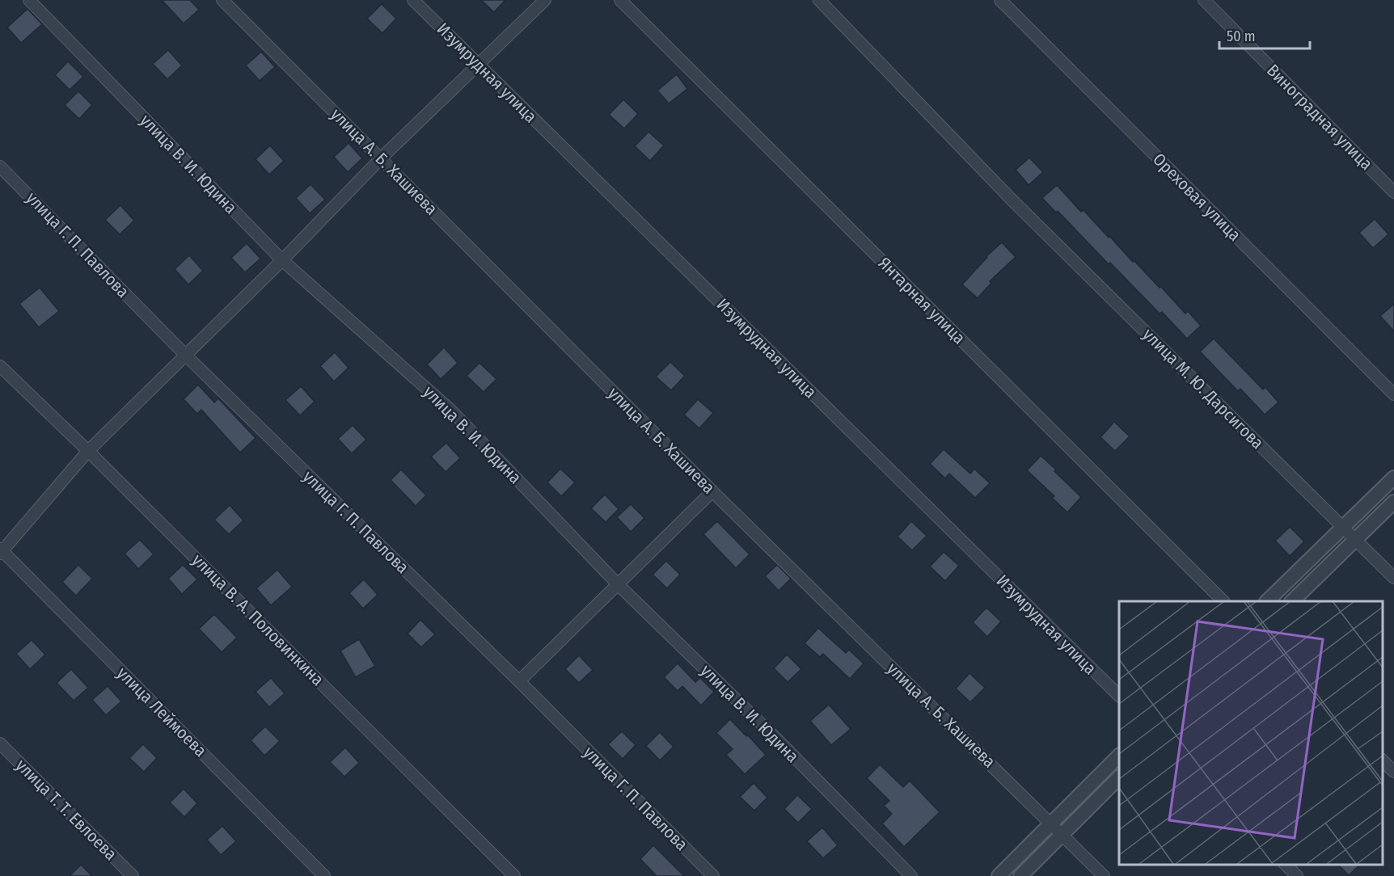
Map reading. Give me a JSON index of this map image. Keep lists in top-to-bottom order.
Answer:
{
  "streets": {
    "street": [
      "Изумрудная улица",
      "Виноградная улица",
      "улица А. Б. Хашиева",
      "улица В. И. Юдина",
      "Ореховая улица",
      "улица Г. П. Павлова",
      "Янтарная улица",
      "улица М. Ю. Дарсигова",
      "улица В. А. Половинкина",
      "улица Леймоева",
      "улица Т. Т. Евлоева"
    ]
  },
  "scale_bar": "50 m"
}
